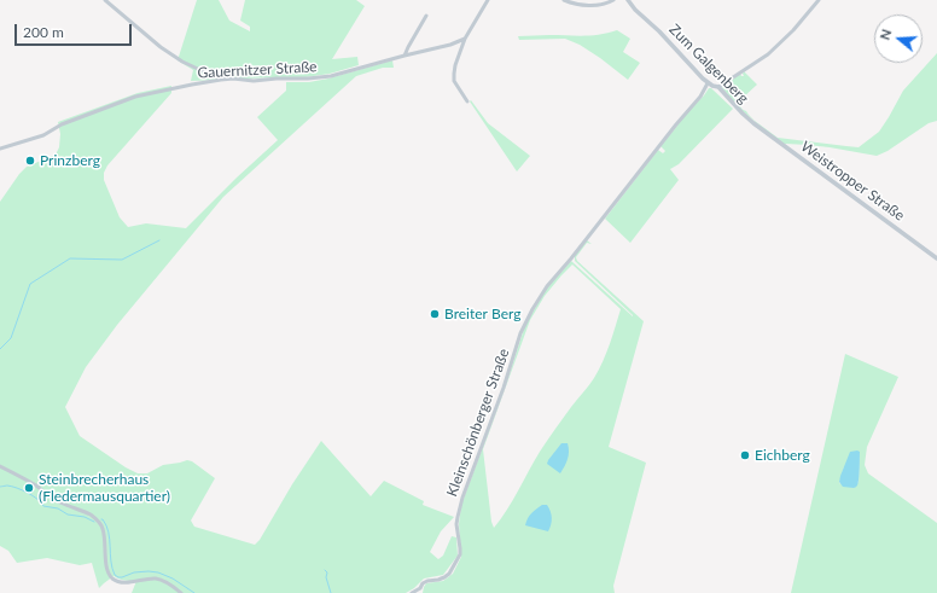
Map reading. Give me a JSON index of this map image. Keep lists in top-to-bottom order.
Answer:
{
  "streets": {
    "street": [
      "Zum Galgenberg",
      "Gauernitzer Straße",
      "Weistropper Straße",
      "Kleinschönberger Straße"
    ]
  },
  "crossings": [
    ["Zum Galgenberg", "Weistropper Straße"],
    ["Zum Galgenberg", "Kleinschönberger Straße"]
  ],
  "places": [
    "Prinzberg",
    "Breiter Berg",
    "Eichberg",
    "Steinbrecherhaus (Fledermausquartier)"
  ],
  "scale_bar": "200 m",
  "north": "left"
}
